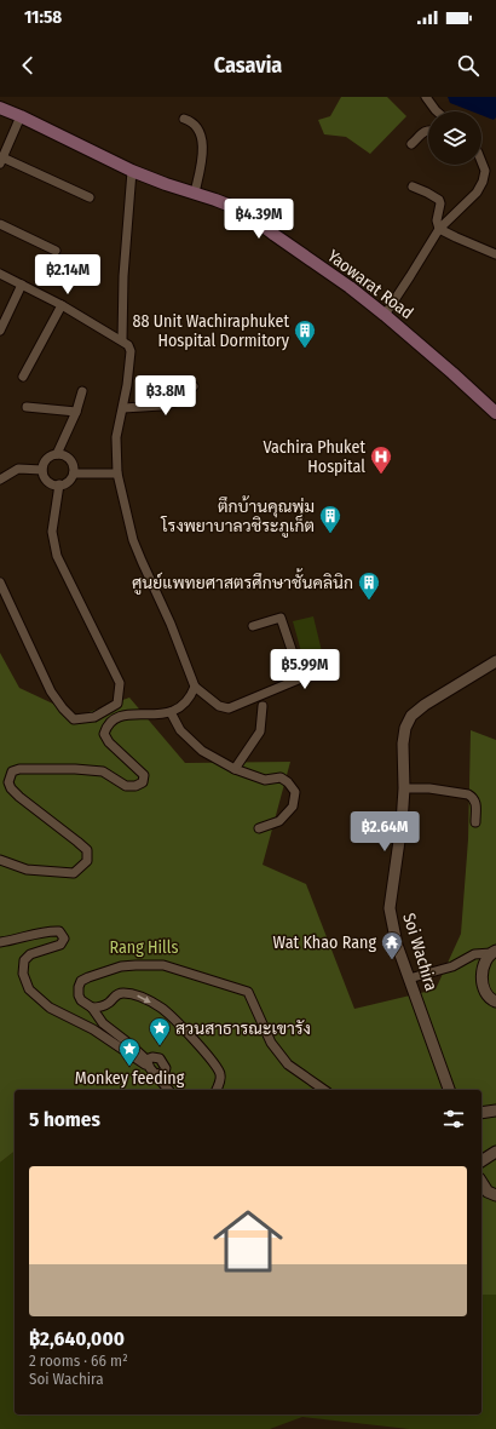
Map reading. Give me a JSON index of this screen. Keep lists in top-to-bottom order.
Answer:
{
  "streets": {
    "main road": ["Yaowarat Road"],
    "street": ["Soi Wachira"]
  },
  "parks": ["Rang Hills"],
  "places": {
    "building": ["88 Unit Wachiraphuket Hospital Dormitory", "ตึกบ้านคุณพุ่ม โรงพยาบาลวชิระภูเก็ต", "ศูนย์แพทยศาสตรศึกษาชั้นคลินิก"],
    "hospital": ["Vachira Phuket Hospital"],
    "temple": ["Wat Khao Rang"],
    "place": ["สวนสาธารณะเขารัง", "Monkey feeding"]
  },
  "page": {
    "status": "11:58",
    "header": "Casavia",
    "price": [
      "฿4.39M",
      "฿2.14M",
      "฿3.8M",
      "฿5.99M",
      "฿2.64M"
    ],
    "heading": "5 homes",
    "list": [
      {
        "name": "฿2,640,000",
        "note": "2 rooms · 66 m² · Soi Wachira"
      }
    ]
  }
}
